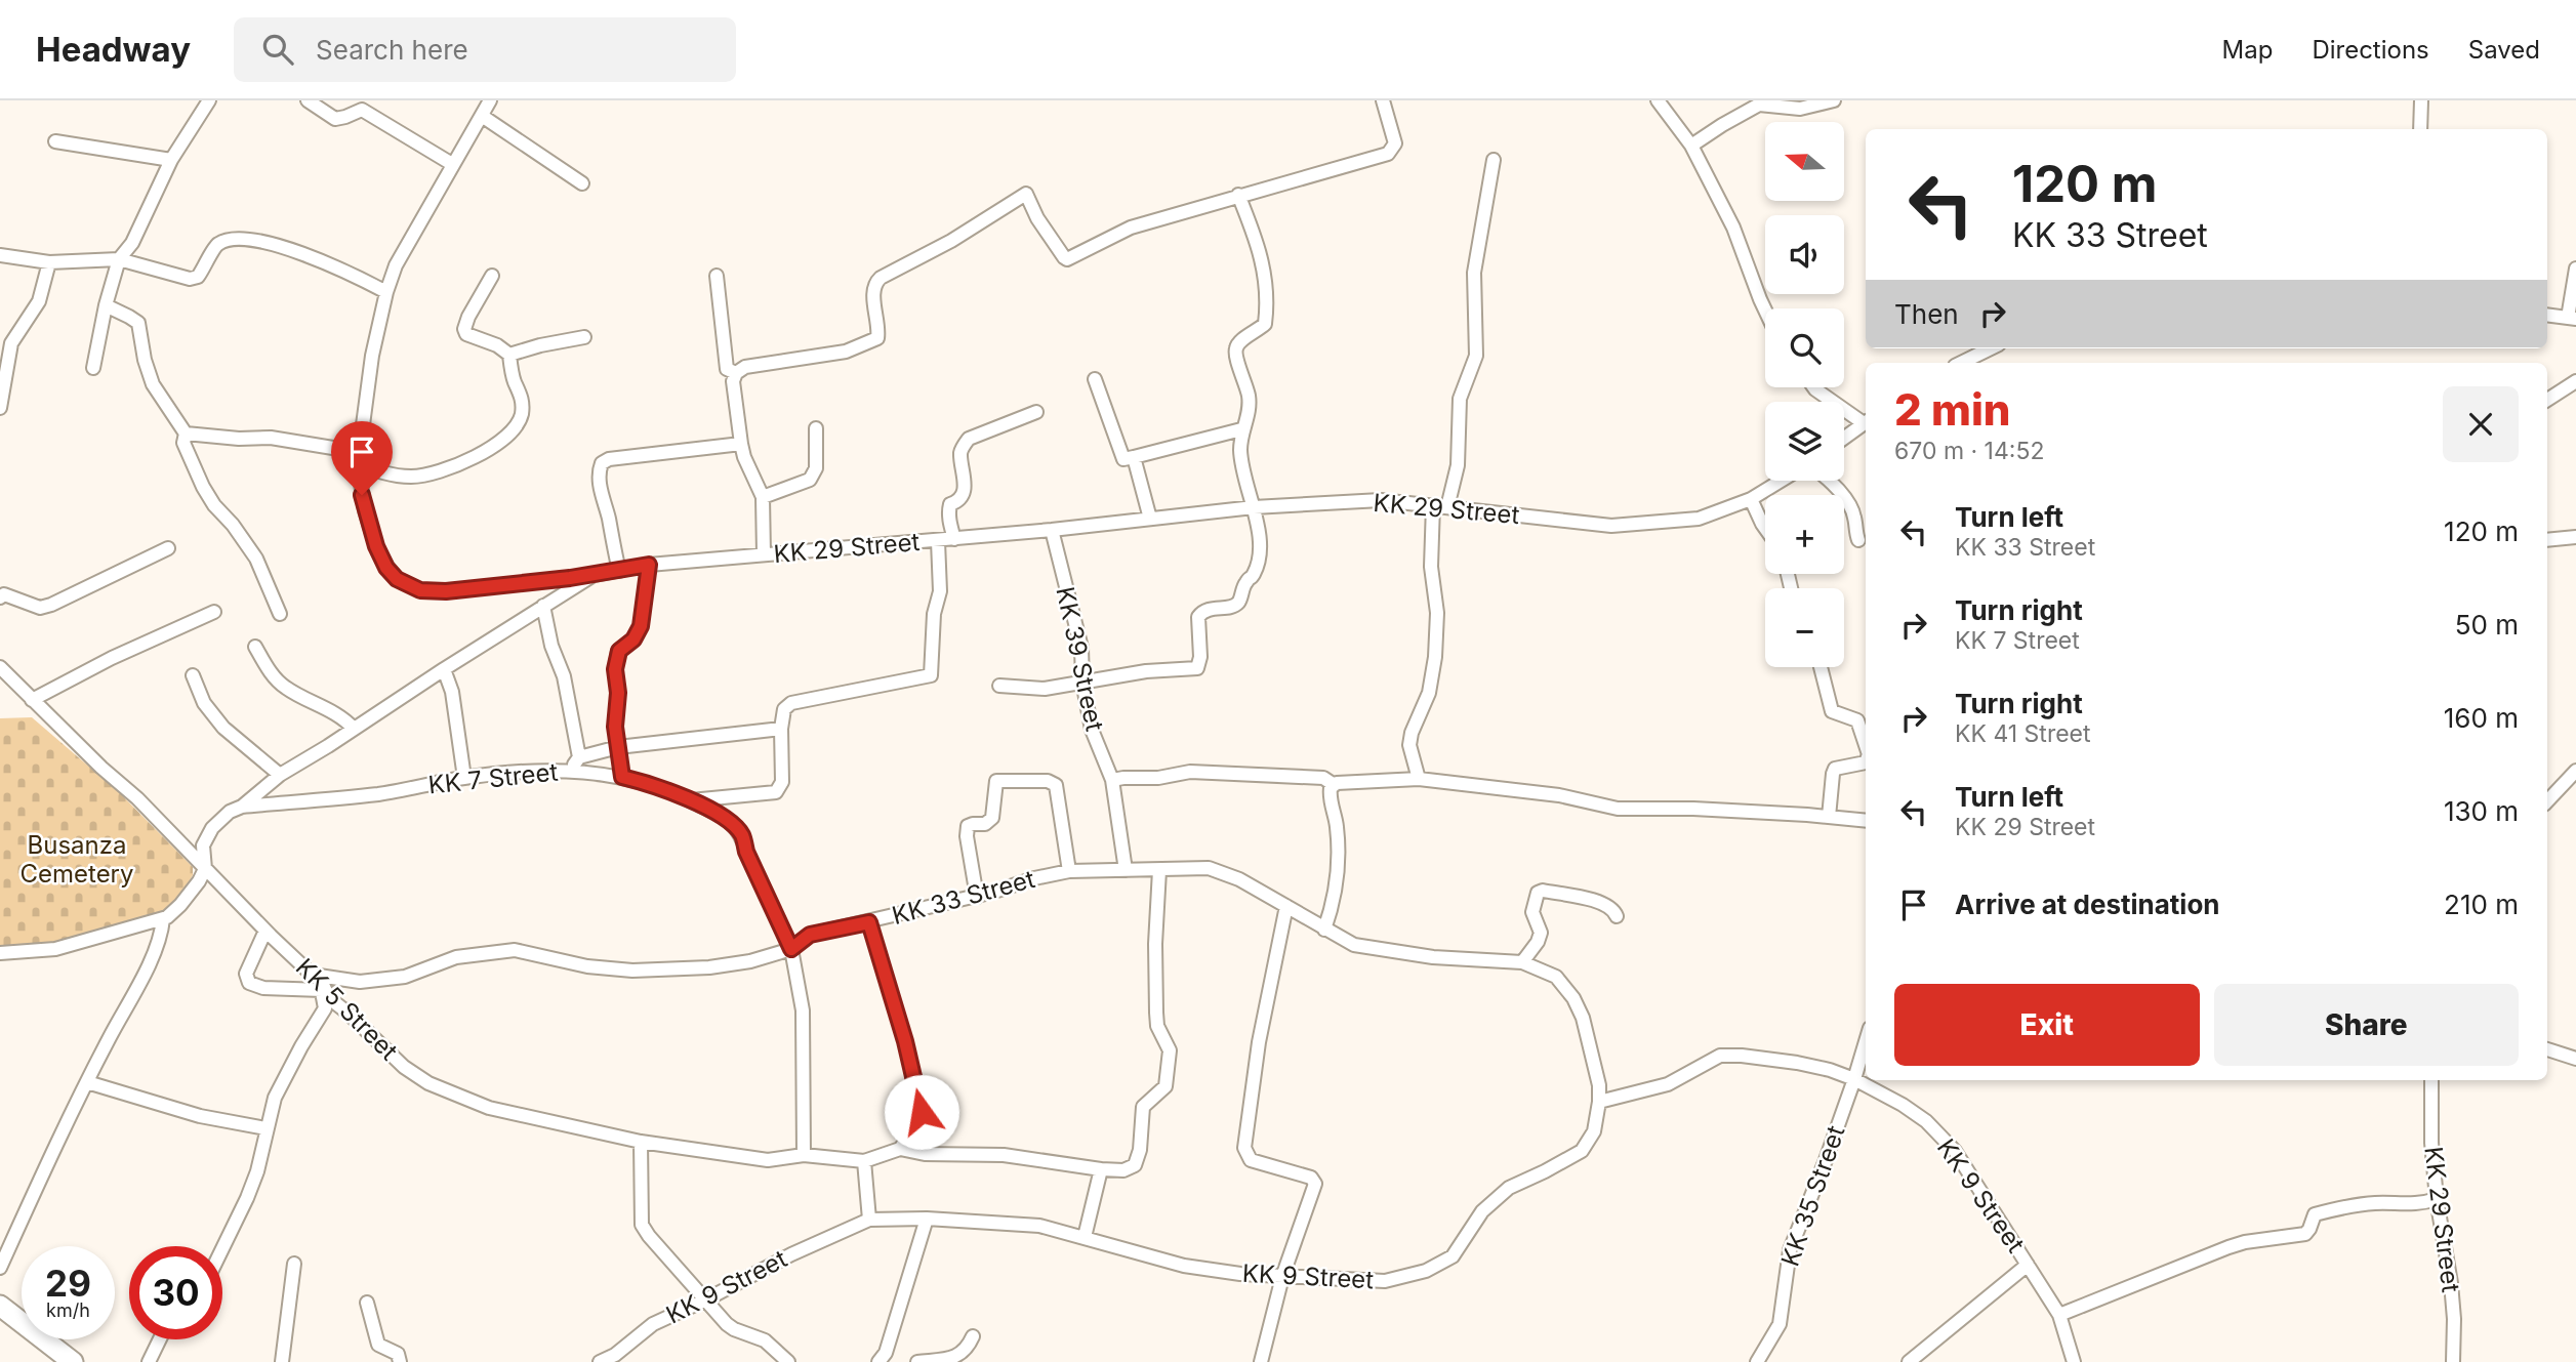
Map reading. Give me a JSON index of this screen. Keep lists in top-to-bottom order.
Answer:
{
  "streets": {
    "street": [
      "KK 29 Street",
      "KK 39 Street",
      "KK 7 Street",
      "KK 33 Street",
      "KK 5 Street",
      "KK 35 Street",
      "KK 9 Street"
    ]
  },
  "crossings": [
    ["KK 29 Street", "KK 39 Street"],
    ["KK 39 Street", "KK 33 Street"],
    ["KK 7 Street", "KK 33 Street"],
    ["KK 7 Street", "KK 5 Street"],
    ["KK 33 Street", "KK 5 Street"],
    ["KK 33 Street", "KK 9 Street"],
    ["KK 35 Street", "KK 9 Street"]
  ],
  "parks": ["Busanza Cemetery"],
  "north": "left",
  "page": {
    "header": "Headway",
    "search": "Search here",
    "nav": ["Map", "Directions", "Saved"],
    "map_buttons": ["+", "−"],
    "turn": ["120 m", "KK 33 Street"],
    "then": "Then",
    "heading": ["2 min", "670 m · 14:52"],
    "list": [
      {
        "name": "Turn left",
        "note": "KK 33 Street",
        "value": "120 m"
      },
      {
        "name": "Turn right",
        "note": "KK 7 Street",
        "value": "50 m"
      },
      {
        "name": "Turn right",
        "note": "KK 41 Street",
        "value": "160 m"
      },
      {
        "name": "Turn left",
        "note": "KK 29 Street",
        "value": "130 m"
      },
      {
        "name": "Arrive at destination",
        "value": "210 m"
      }
    ],
    "buttons": ["Exit", "Share"],
    "speed": "29 km/h",
    "limit": "30"
  }
}
